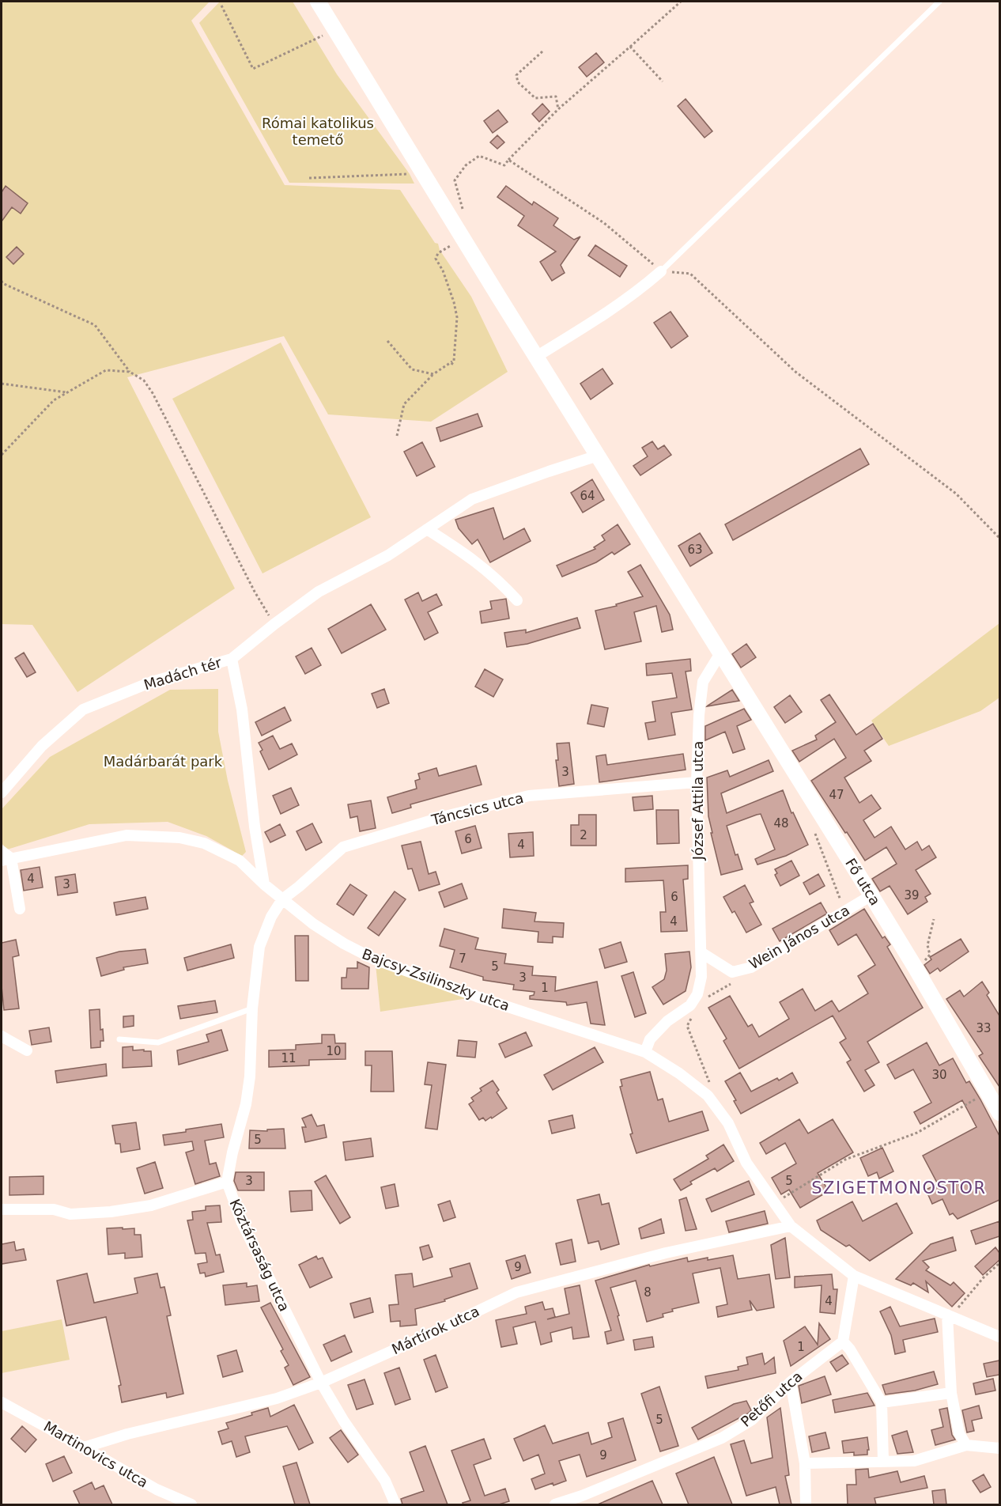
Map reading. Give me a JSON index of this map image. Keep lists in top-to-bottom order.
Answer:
{
  "streets": {
    "main road": ["Fő utca"],
    "street": [
      "Madách tér",
      "József Attila utca",
      "Táncsics utca",
      "Wein János utca",
      "Bajcsy-Zsilinszky utca",
      "Köztársaság utca",
      "Mártírok utca",
      "Petőfi utca",
      "Martinovics utca"
    ]
  },
  "crossings": [
    ["Madách tér", "Bajcsy-Zsilinszky utca"],
    ["József Attila utca", "Táncsics utca"],
    ["József Attila utca", "Fő utca"],
    ["József Attila utca", "Wein János utca"],
    ["József Attila utca", "Bajcsy-Zsilinszky utca"],
    ["Táncsics utca", "Bajcsy-Zsilinszky utca"],
    ["Táncsics utca", "Köztársaság utca"],
    ["Fő utca", "Wein János utca"],
    ["Bajcsy-Zsilinszky utca", "Köztársaság utca"],
    ["Bajcsy-Zsilinszky utca", "Mártírok utca"],
    ["Köztársaság utca", "Mártírok utca"],
    ["Mártírok utca", "Martinovics utca"]
  ],
  "districts": ["SZIGETMONOSTOR"],
  "parks": ["Római katolikus temető", "Madárbarát park"],
  "house_numbers": [
    "64",
    "63",
    "3",
    "47",
    "48",
    "2",
    "6",
    "4",
    "4",
    "3",
    "39",
    "6",
    "4",
    "7",
    "5",
    "3",
    "1",
    "33",
    "10",
    "11",
    "30",
    "5",
    "3",
    "5",
    "9",
    "8",
    "4",
    "1",
    "5",
    "9"
  ]
}
